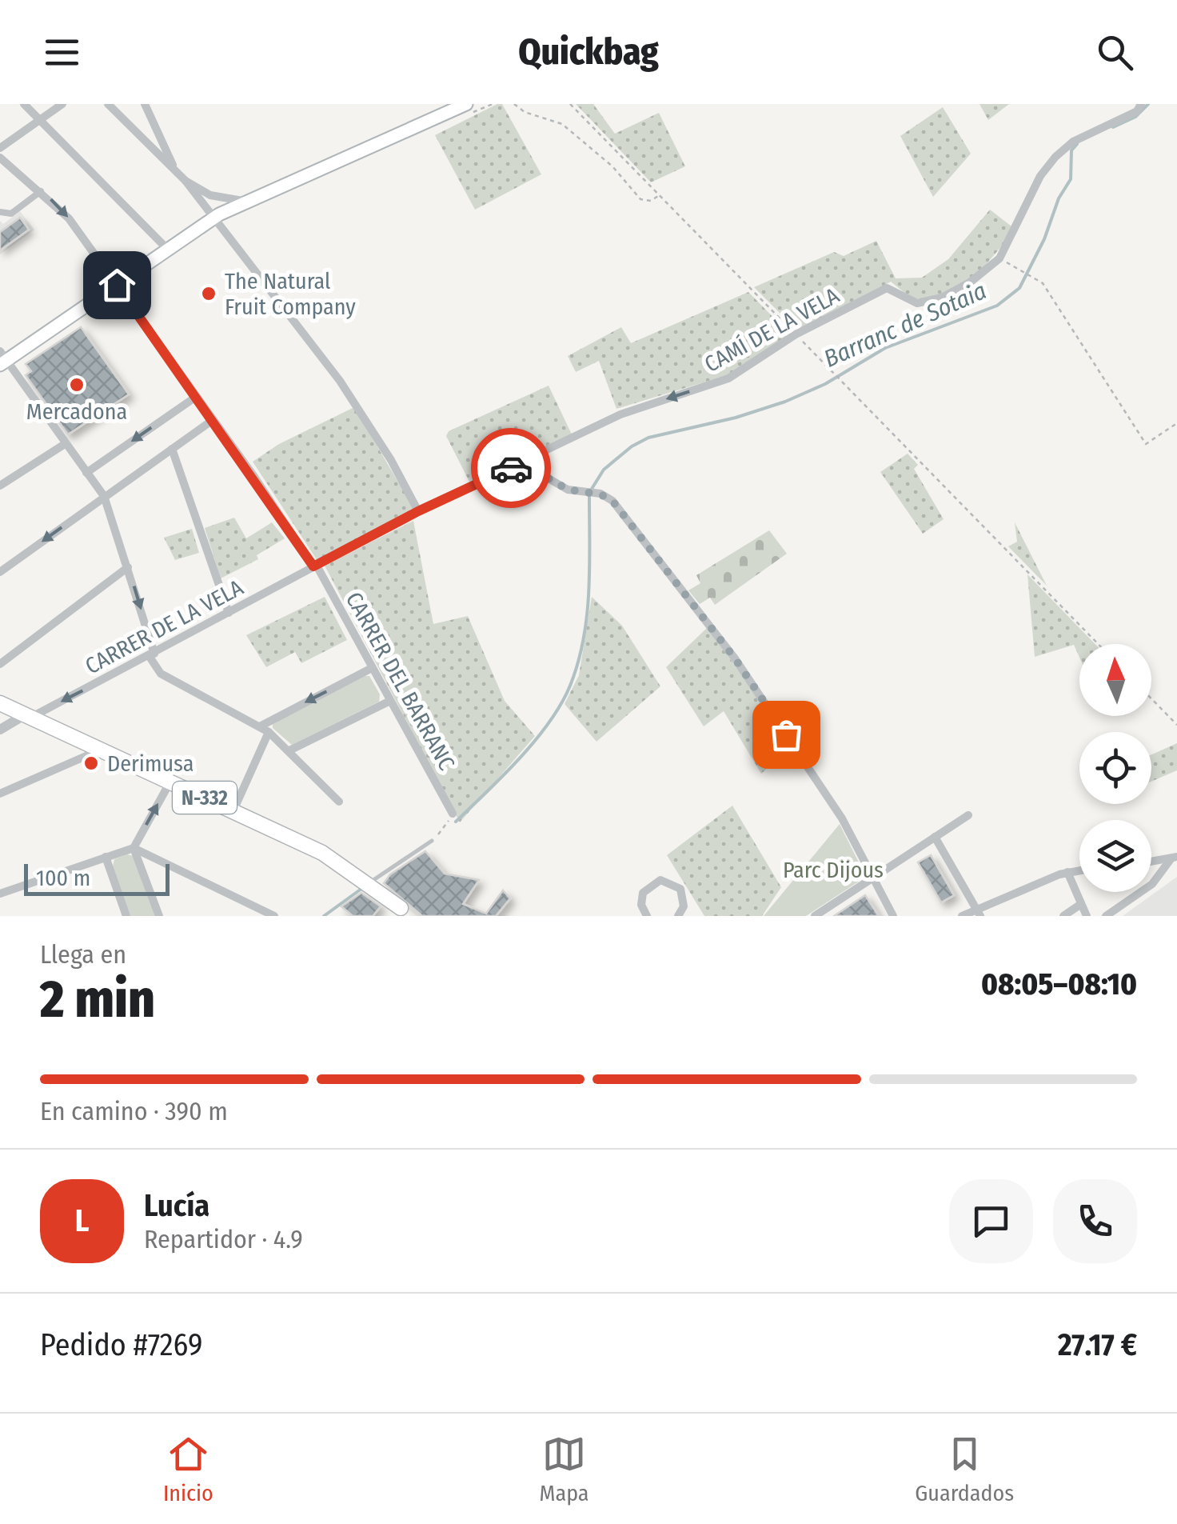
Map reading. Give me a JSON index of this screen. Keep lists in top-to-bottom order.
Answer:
{
  "streets": {
    "highway": ["N-332"],
    "street": ["CAMÍ DE LA VELA", "CARRER DE LA VELA", "CARRER DEL BARRANC"]
  },
  "crossings": [
    ["CAMÍ DE LA VELA", "CARRER DE LA VELA"],
    ["CAMÍ DE LA VELA", "CARRER DEL BARRANC"],
    ["CARRER DE LA VELA", "CARRER DEL BARRANC"],
    ["CARRER DE LA VELA", "N-332"]
  ],
  "water": ["Barranc de Sotaia"],
  "parks": ["Parc Dijous"],
  "places": ["The Natural Fruit Company", "Mercadona", "Derimusa"],
  "scale_bar": "100 m",
  "north": "top",
  "page": {
    "header": "Quickbag",
    "scale": "100 m",
    "heading": ["2 min", "Llega en", "08:05–08:10"],
    "panel": [
      "Lucía",
      "Repartidor · 4.9",
      "Pedido #7269",
      "27.17 €"
    ],
    "bar": "En camino · 390 m",
    "round": "L",
    "tabs": ["Inicio", "Mapa", "Guardados"]
  }
}
